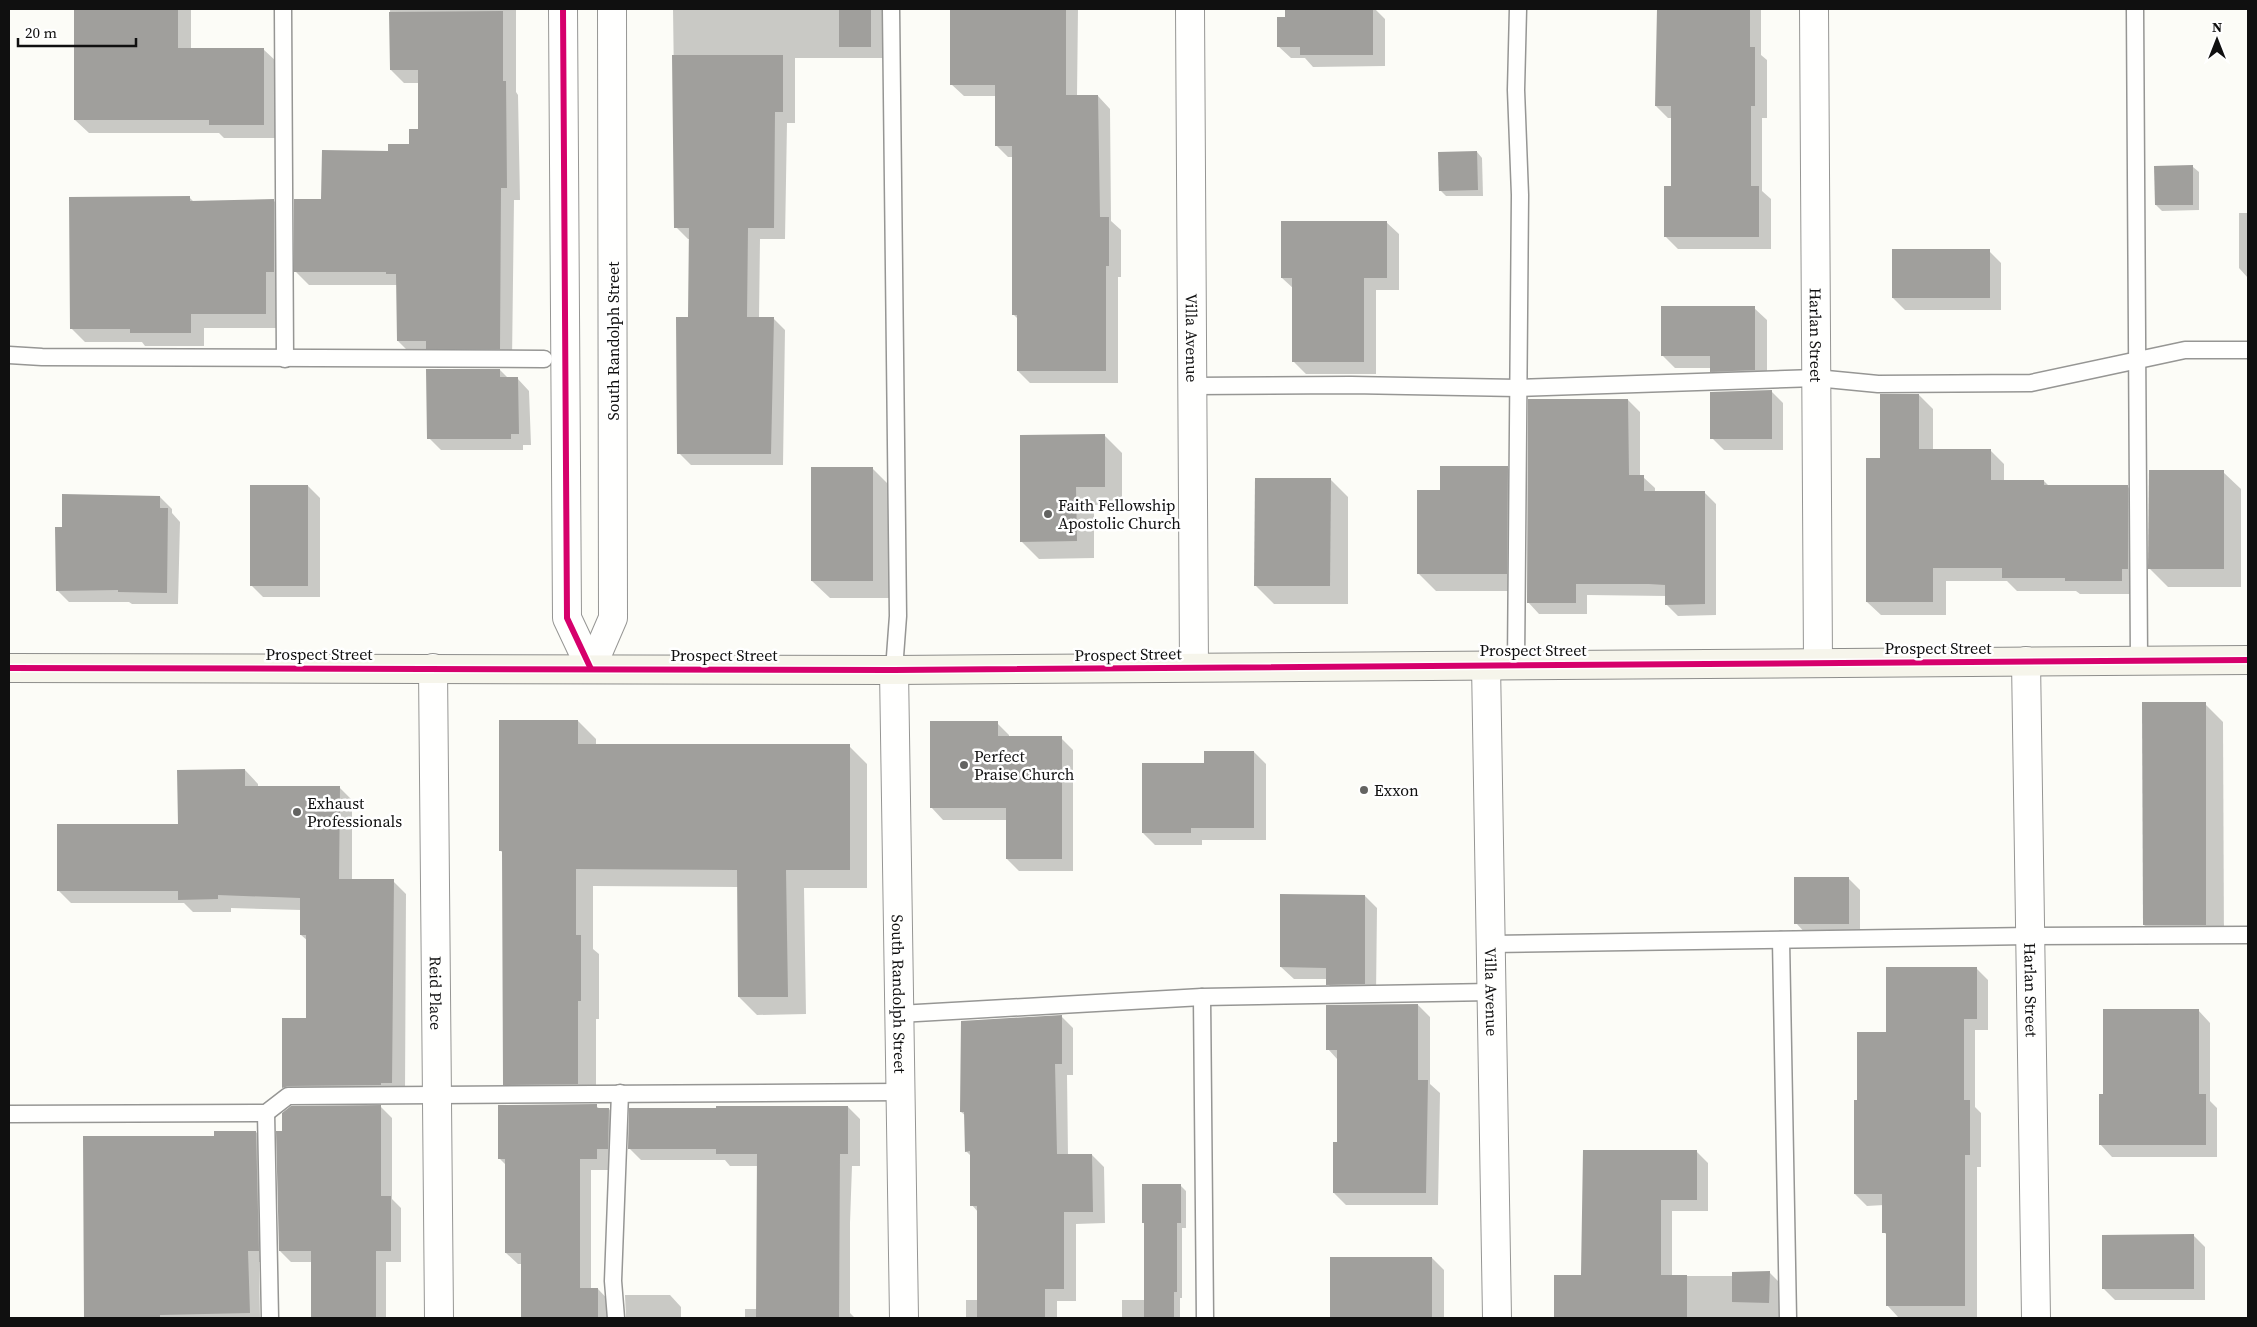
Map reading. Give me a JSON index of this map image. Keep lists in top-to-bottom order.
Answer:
{
  "streets": {
    "main road": ["Prospect Street"],
    "street": [
      "Harlan Street",
      "Villa Avenue",
      "South Randolph Street",
      "Reid Place"
    ]
  },
  "crossings": [
    ["Harlan Street", "Prospect Street"],
    ["Villa Avenue", "Prospect Street"],
    ["South Randolph Street", "Prospect Street"],
    ["Prospect Street", "Reid Place"]
  ],
  "places": [
    "Faith Fellowship Apostolic Church",
    "Perfect Praise Church",
    "Exxon",
    "Exhaust Professionals"
  ],
  "scale_bar": "20 m",
  "north": "top"
}
